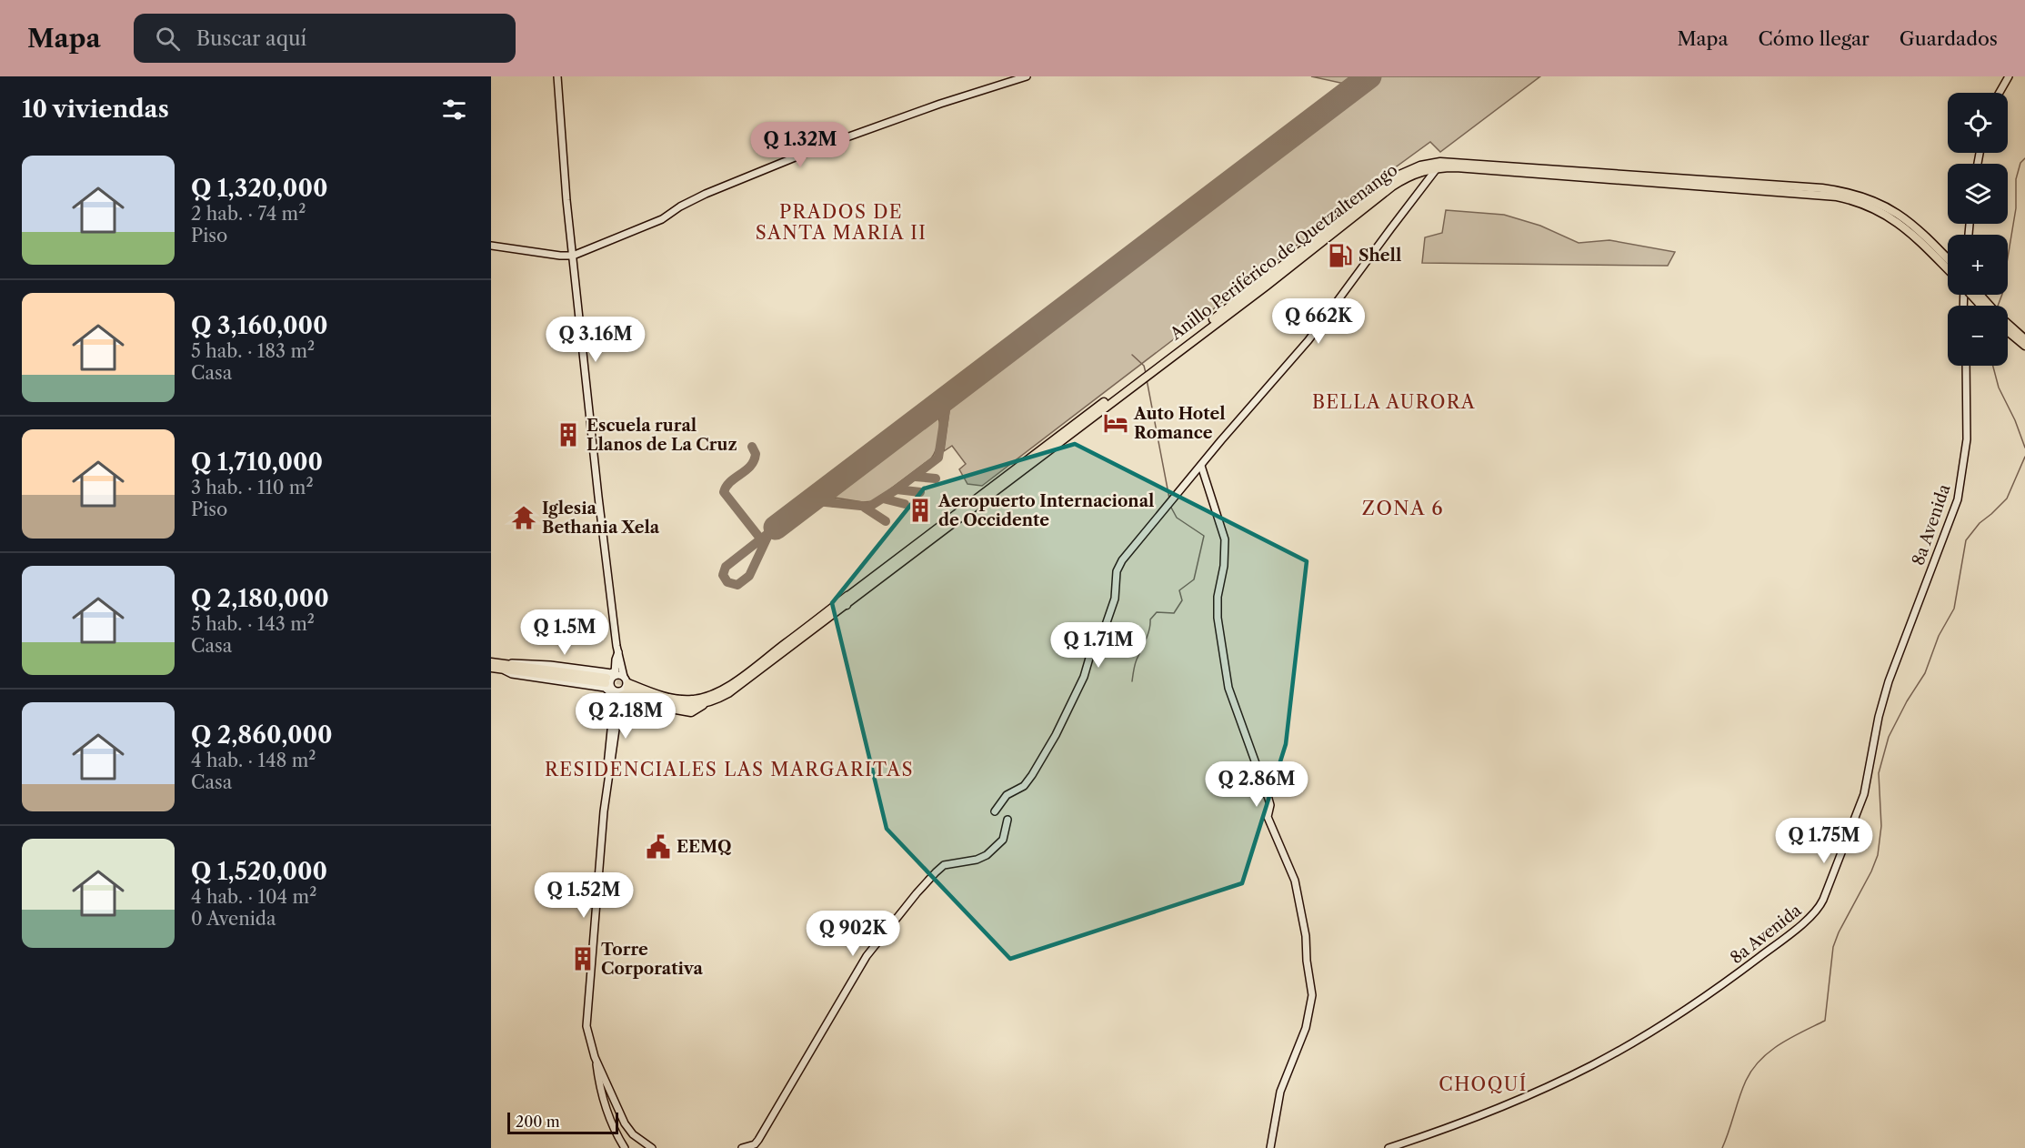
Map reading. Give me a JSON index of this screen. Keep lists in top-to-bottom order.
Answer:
{
  "streets": {
    "highway": ["Anillo Periférico de Quetzaltenango"],
    "street": ["8a Avenida"]
  },
  "districts": [
    "PRADOS DE SANTA MARIA II",
    "BELLA AURORA",
    "ZONA 6",
    "RESIDENCIALES LAS MARGARITAS",
    "CHOQUÍ"
  ],
  "places": {
    "fuel station": ["Shell"],
    "hotel": ["Auto Hotel Romance"],
    "building": ["Escuela rural Llanos de La Cruz", "Aeropuerto Internacional de Occidente", "Torre Corporativa"],
    "temple": ["Iglesia Bethania Xela"],
    "public building": ["EEMQ"]
  },
  "scale_bar": "200 m",
  "page": {
    "header": "Mapa",
    "search": "Buscar aquí",
    "nav": ["Mapa", "Cómo llegar", "Guardados"],
    "heading": "10 viviendas",
    "map_buttons": ["+", "−"],
    "price": [
      "Q 1.32M",
      "Q 662K",
      "Q 3.16M",
      "Q 1.5M",
      "Q 1.71M",
      "Q 2.18M",
      "Q 2.86M",
      "Q 1.75M",
      "Q 1.52M",
      "Q 902K"
    ],
    "list": [
      {
        "name": "Q 1,320,000",
        "note": "2 hab. · 74 m² · Piso"
      },
      {
        "name": "Q 3,160,000",
        "note": "5 hab. · 183 m² · Casa"
      },
      {
        "name": "Q 1,710,000",
        "note": "3 hab. · 110 m² · Piso"
      },
      {
        "name": "Q 2,180,000",
        "note": "5 hab. · 143 m² · Casa"
      },
      {
        "name": "Q 2,860,000",
        "note": "4 hab. · 148 m² · Casa"
      },
      {
        "name": "Q 1,520,000",
        "note": "4 hab. · 104 m² · 0 Avenida"
      }
    ],
    "scale": "200 m"
  }
}
